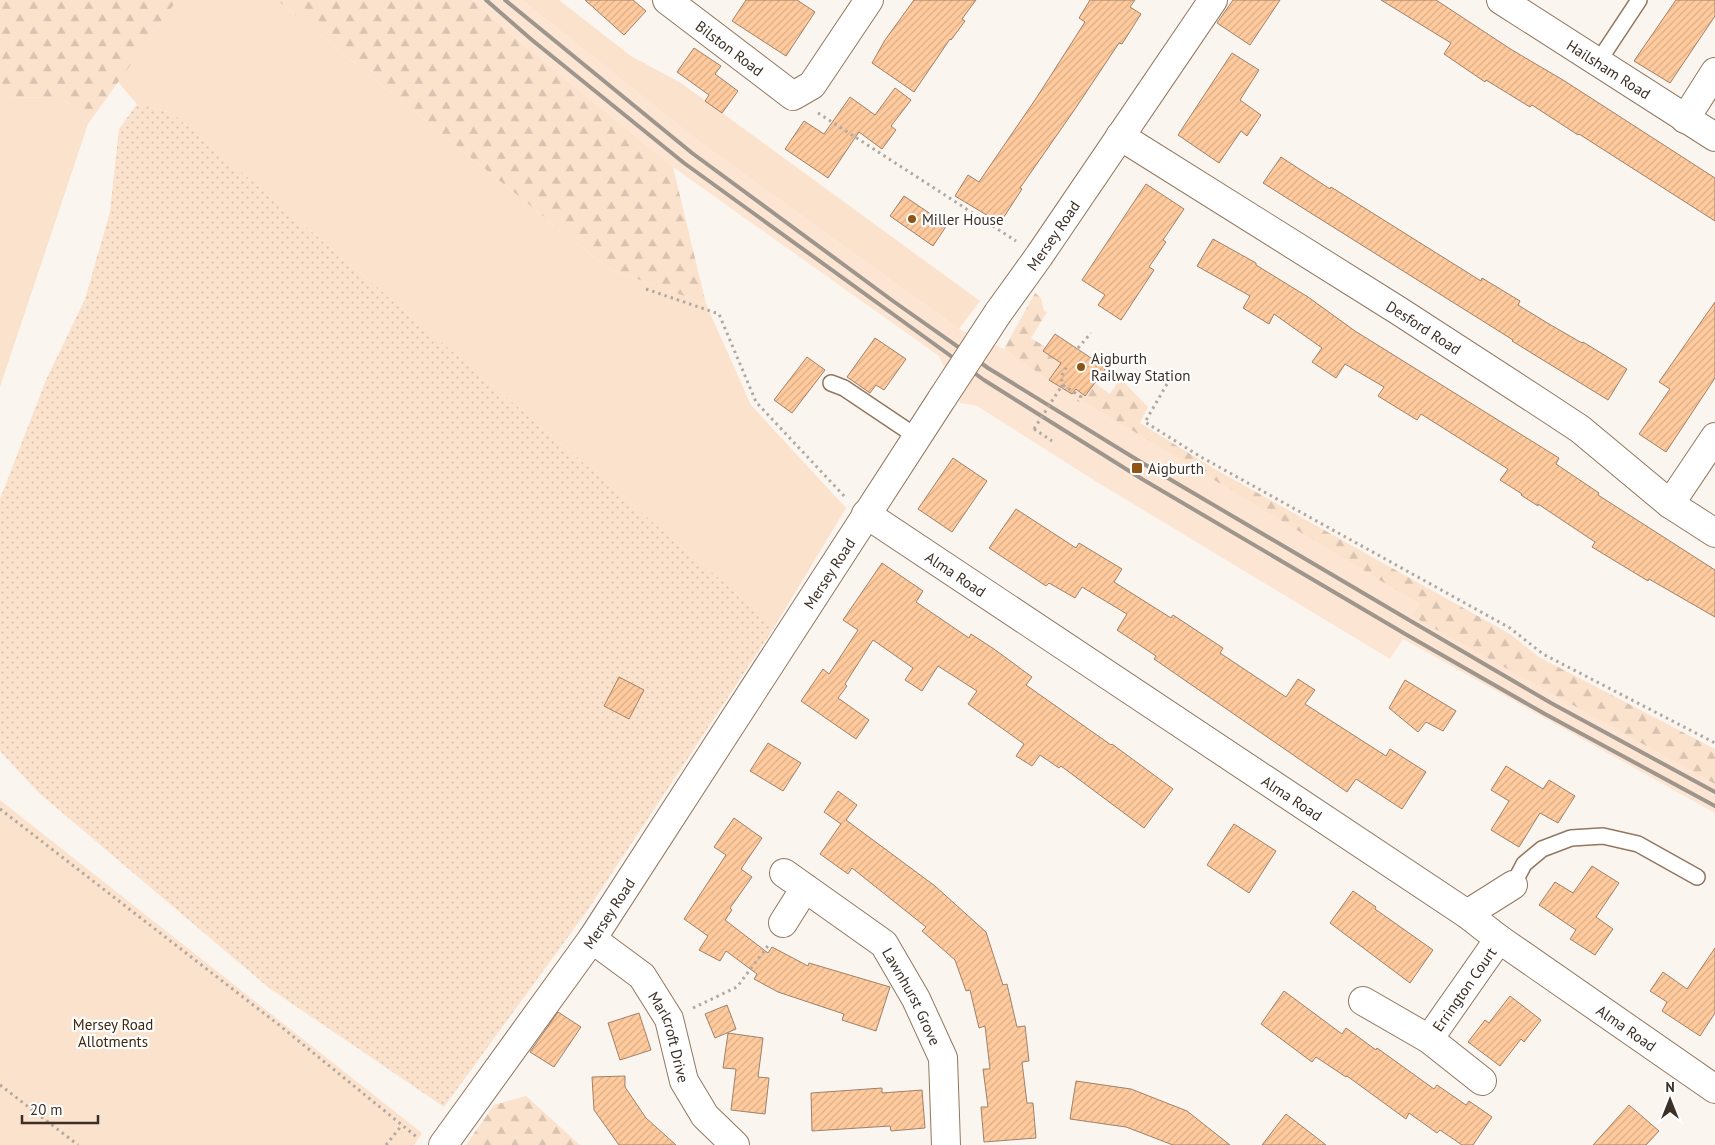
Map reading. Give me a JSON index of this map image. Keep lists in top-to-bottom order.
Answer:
{
  "streets": {
    "street": [
      "Bilston Road",
      "Hailsham Road",
      "Mersey Road",
      "Desford Road",
      "Alma Road",
      "Errington Court",
      "Lawnhurst Grove",
      "Marlcroft Drive"
    ]
  },
  "crossings": [
    ["Mersey Road", "Desford Road"],
    ["Mersey Road", "Alma Road"],
    ["Mersey Road", "Marlcroft Drive"],
    ["Alma Road", "Errington Court"]
  ],
  "parks": ["Mersey Road Allotments"],
  "places": {
    "other": ["Miller House", "Aigburth Railway Station"],
    "transit": ["Aigburth"]
  },
  "scale_bar": "20 m",
  "north": "top"
}
